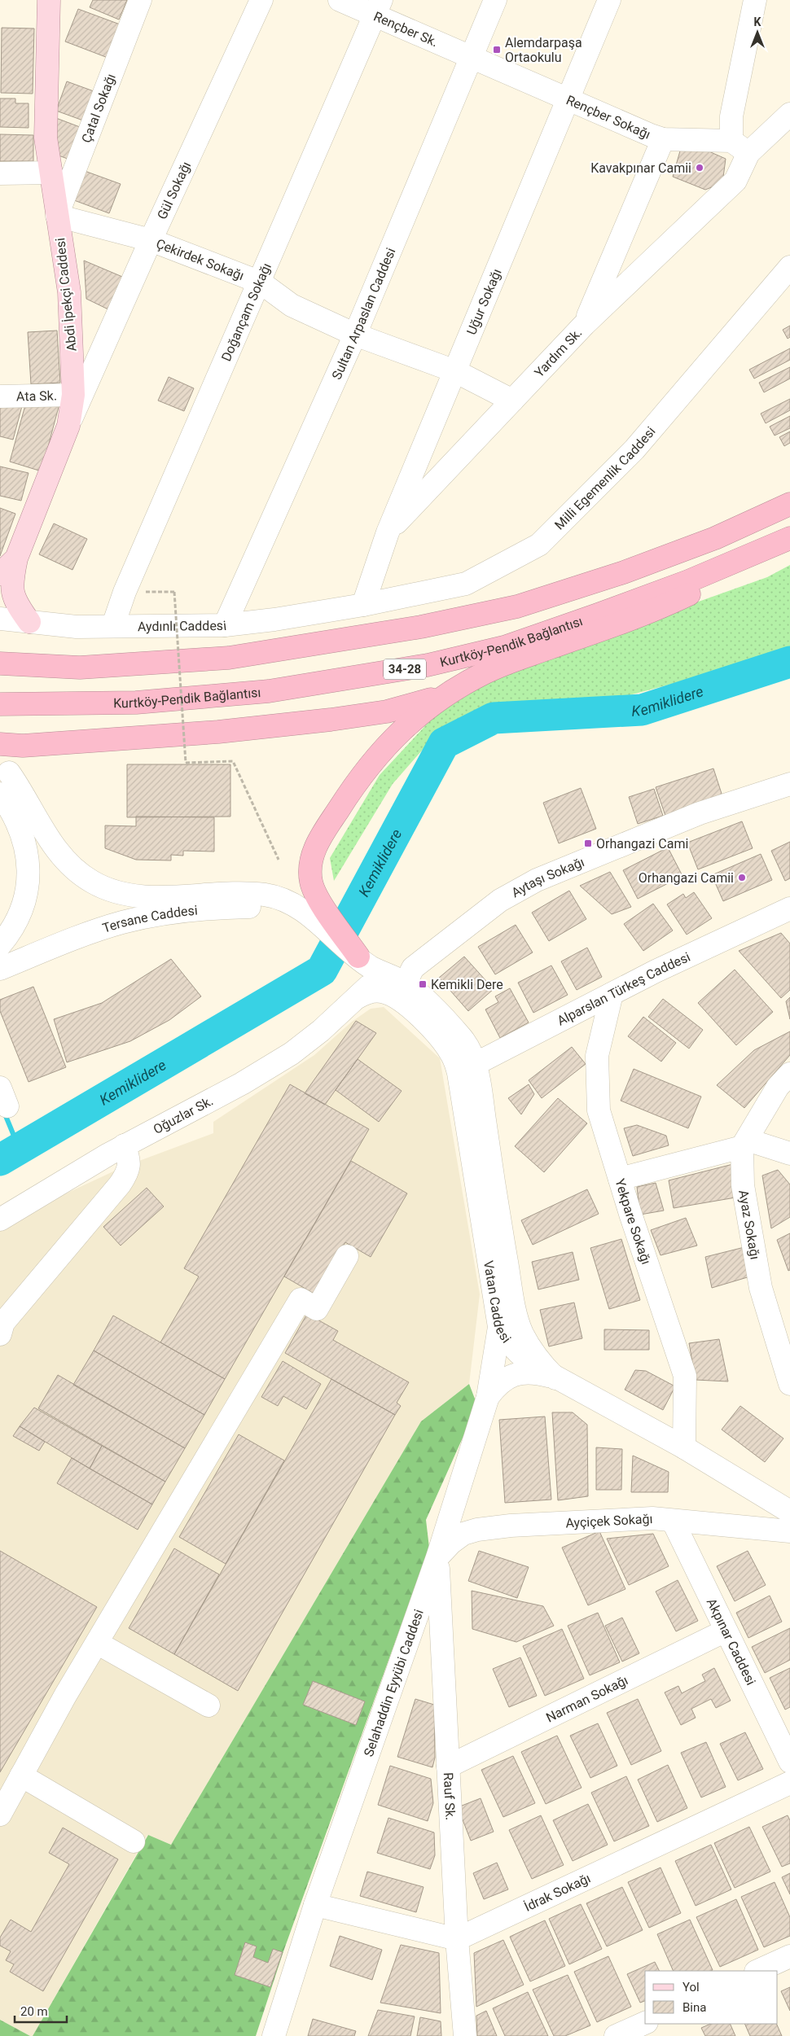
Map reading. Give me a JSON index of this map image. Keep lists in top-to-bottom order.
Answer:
{
  "streets": {
    "highway": ["Kurtköy-Pendik Bağlantısı", "34-28"],
    "main road": ["Abdi İpekçi Caddesi"],
    "street": [
      "Rençber Sk.",
      "Çatal Sokağı",
      "Rençber Sokağı",
      "Gül Sokağı",
      "Çekirdek Sokağı",
      "Uğur Sokağı",
      "Doğançam Sokağı",
      "Sultan Arpaslan Caddesi",
      "Yardım Sk.",
      "Ata Sk.",
      "Milli Egemenlik Caddesi",
      "Aydınlı Caddesi",
      "Aytaşı Sokağı",
      "Tersane Caddesi",
      "Alparslan Türkeş Caddesi",
      "Oğuzlar Sk.",
      "Yekpare Sokağı",
      "Ayaz Sokağı",
      "Vatan Caddesi",
      "Ayçiçek Sokağı",
      "Akpınar Caddesi",
      "Selahaddin Eyyübi Caddesi",
      "Narman Sokağı",
      "Rauf Sk.",
      "İdrak Sokağı"
    ]
  },
  "crossings": [
    ["Rençber Sk.", "Rençber Sokağı"],
    ["Rençber Sk.", "Doğançam Sokağı"],
    ["Rençber Sk.", "Sultan Arpaslan Caddesi"],
    ["Çatal Sokağı", "Çekirdek Sokağı"],
    ["Çatal Sokağı", "Abdi İpekçi Caddesi"],
    ["Rençber Sokağı", "Uğur Sokağı"],
    ["Rençber Sokağı", "Sultan Arpaslan Caddesi"],
    ["Rençber Sokağı", "Yardım Sk."],
    ["Gül Sokağı", "Çekirdek Sokağı"],
    ["Gül Sokağı", "Abdi İpekçi Caddesi"],
    ["Çekirdek Sokağı", "Abdi İpekçi Caddesi"],
    ["Çekirdek Sokağı", "Uğur Sokağı"],
    ["Çekirdek Sokağı", "Doğançam Sokağı"],
    ["Çekirdek Sokağı", "Sultan Arpaslan Caddesi"],
    ["Çekirdek Sokağı", "Yardım Sk."],
    ["Abdi İpekçi Caddesi", "Ata Sk."],
    ["Uğur Sokağı", "Yardım Sk."],
    ["Uğur Sokağı", "Milli Egemenlik Caddesi"],
    ["Uğur Sokağı", "Aydınlı Caddesi"],
    ["Doğançam Sokağı", "Aydınlı Caddesi"],
    ["Sultan Arpaslan Caddesi", "Aydınlı Caddesi"],
    ["Milli Egemenlik Caddesi", "Aydınlı Caddesi"],
    ["Alparslan Türkeş Caddesi", "Yekpare Sokağı"],
    ["Alparslan Türkeş Caddesi", "Vatan Caddesi"],
    ["Oğuzlar Sk.", "Vatan Caddesi"],
    ["Yekpare Sokağı", "Vatan Caddesi"],
    ["Vatan Caddesi", "Selahaddin Eyyübi Caddesi"],
    ["Ayçiçek Sokağı", "Akpınar Caddesi"],
    ["Ayçiçek Sokağı", "Selahaddin Eyyübi Caddesi"],
    ["Ayçiçek Sokağı", "Rauf Sk."],
    ["Akpınar Caddesi", "Narman Sokağı"],
    ["Selahaddin Eyyübi Caddesi", "Rauf Sk."],
    ["Narman Sokağı", "Rauf Sk."],
    ["Rauf Sk.", "İdrak Sokağı"]
  ],
  "water": ["Kemiklidere"],
  "places": {
    "transit": ["Alemdarpaşa Ortaokulu", "Orhangazi Cami", "Kemikli Dere"],
    "other": ["Kavakpınar Camii", "Orhangazi Camii"]
  },
  "legend": ["Yol", "Bina"],
  "scale_bar": "20 m",
  "north": "top"
}
